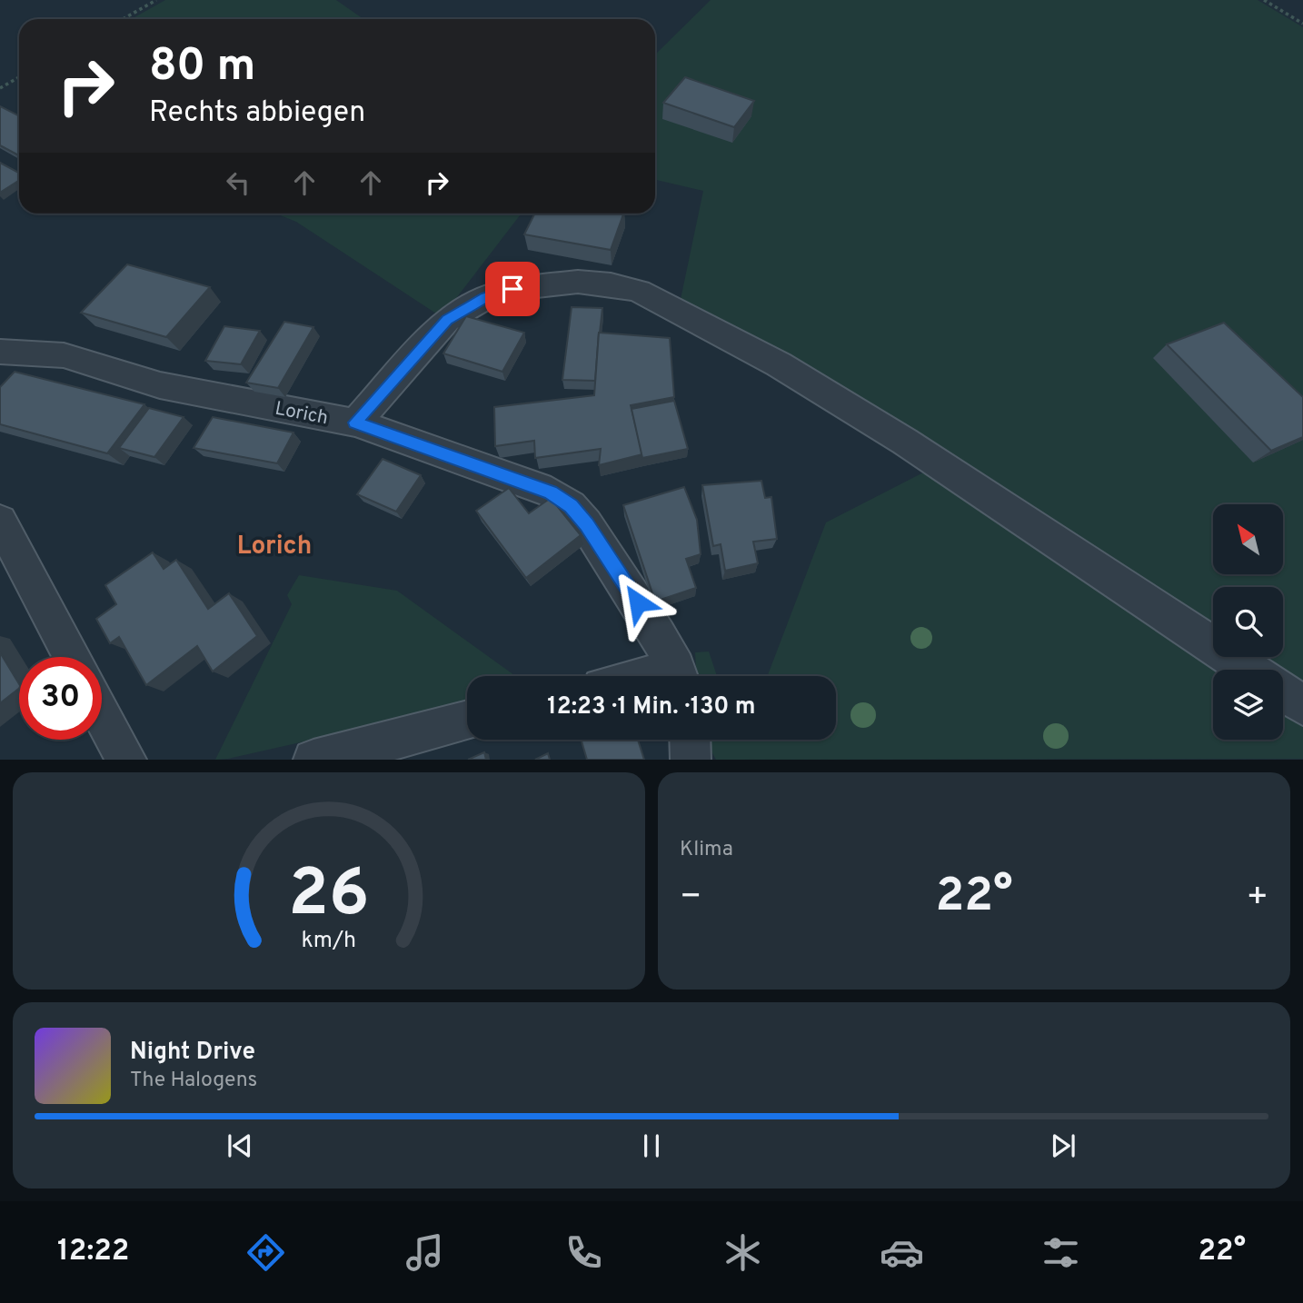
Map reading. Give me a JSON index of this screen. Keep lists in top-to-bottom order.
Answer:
{
  "streets": {
    "street": ["Lorich"]
  },
  "districts": ["Lorich"],
  "north": "top left",
  "page": {
    "turn": ["80 m", "Rechts abbiegen"],
    "limit": "30",
    "trip": "12:23 · 1 Min. · 130 m",
    "tile": "Klima",
    "heat": ["−", "22°", "+"],
    "song": ["Night Drive", "The Halogens"],
    "tabs": ["12:22", "22°"],
    "gauge": ["26", "km/h"]
  }
}
